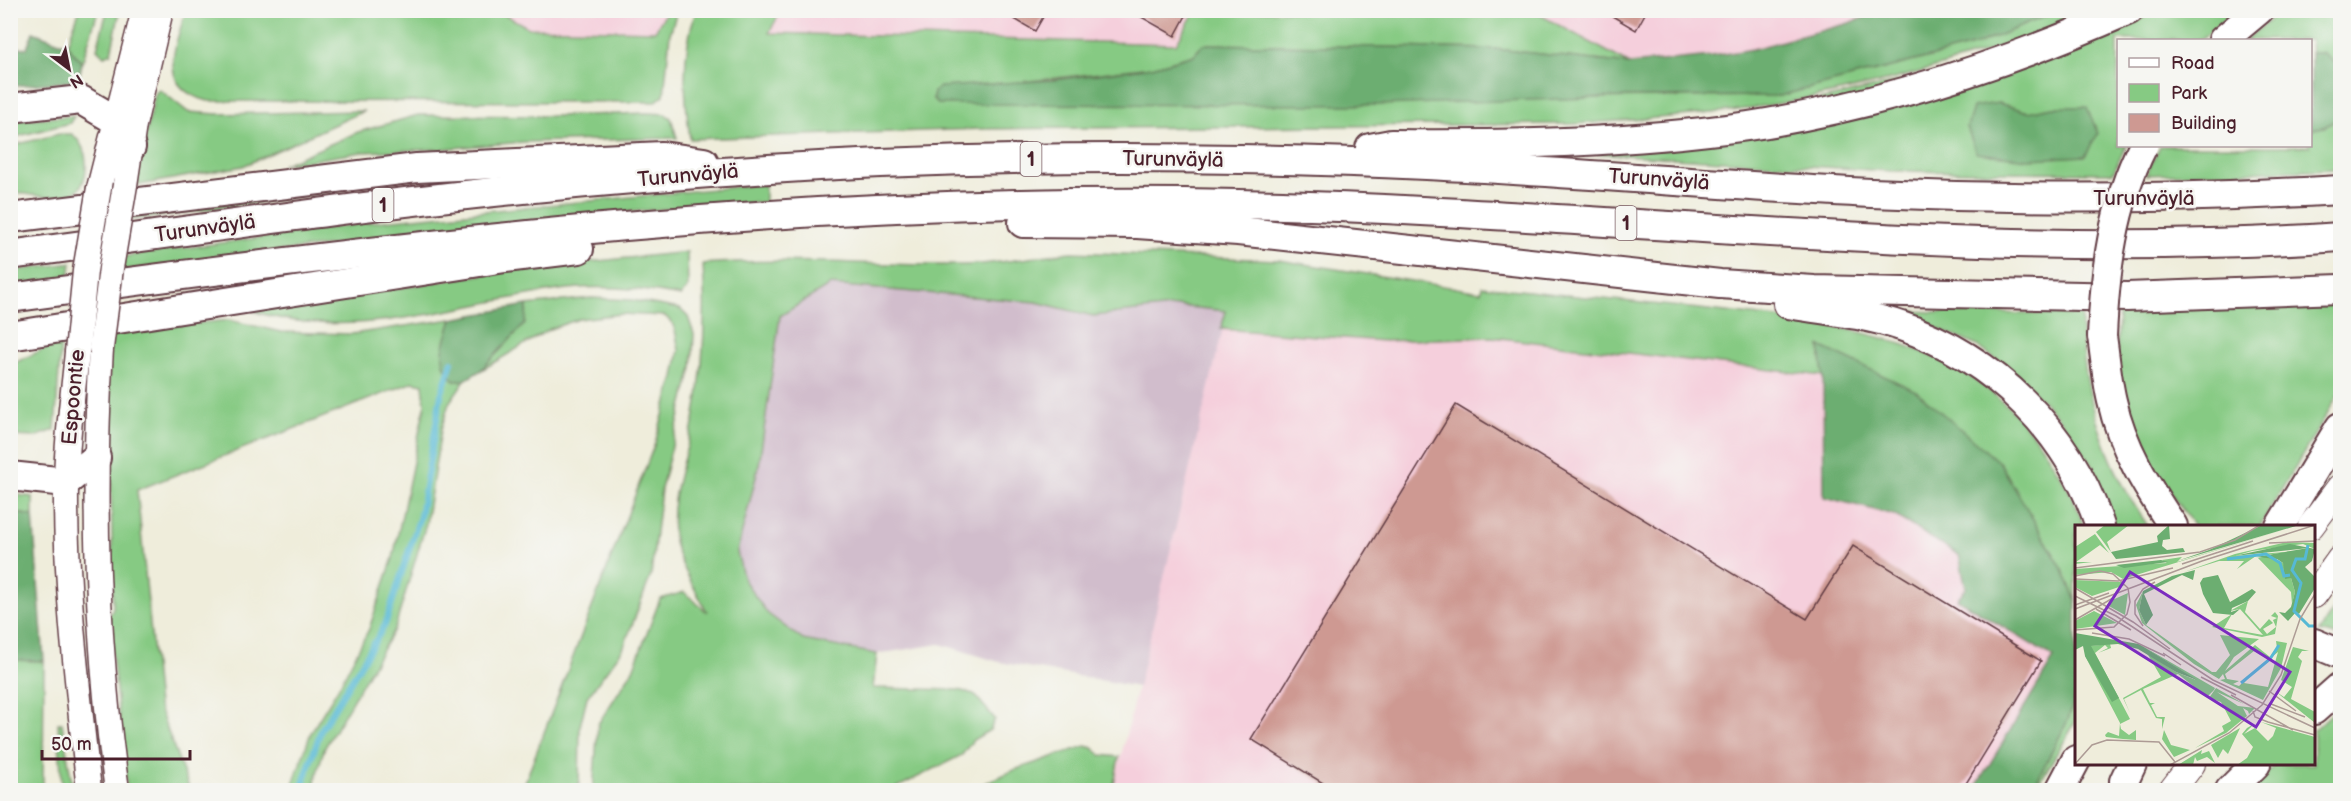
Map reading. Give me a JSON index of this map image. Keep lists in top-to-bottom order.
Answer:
{
  "streets": {
    "highway": ["1", "Turunväylä"],
    "main road": ["Espoontie"]
  },
  "legend": ["Road", "Park", "Building"],
  "scale_bar": "50 m",
  "north": "bottom right"
}
